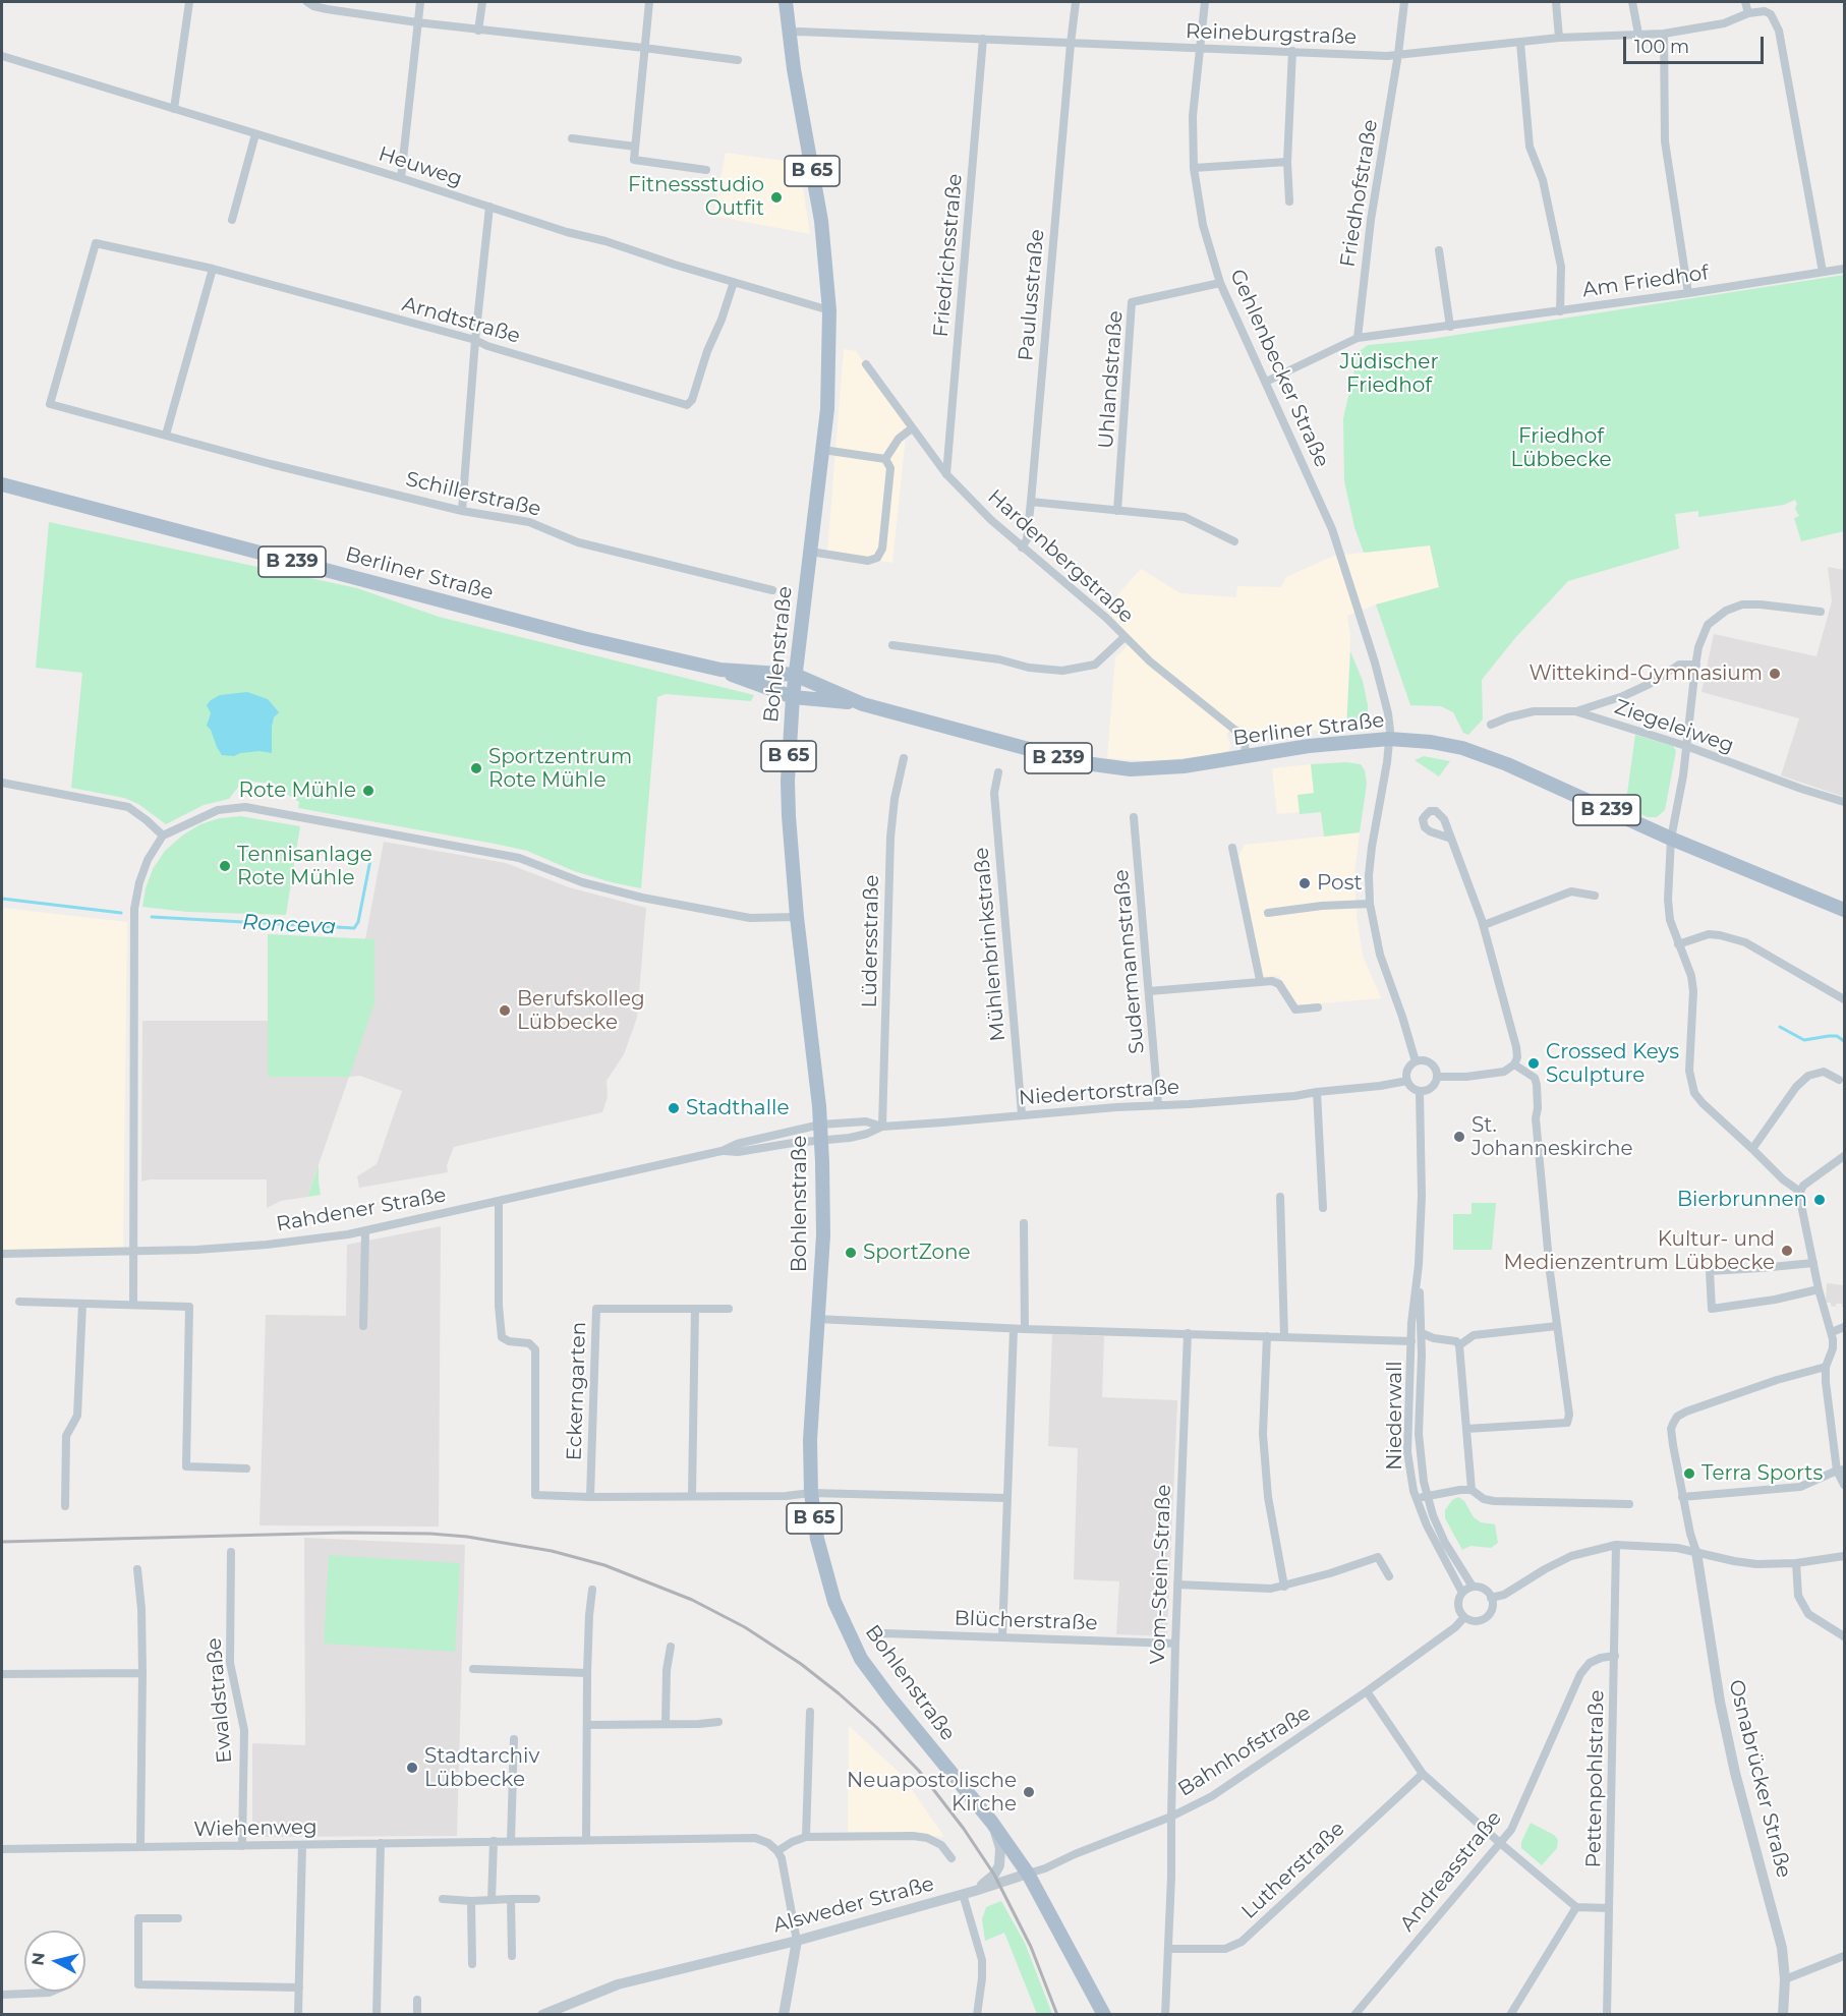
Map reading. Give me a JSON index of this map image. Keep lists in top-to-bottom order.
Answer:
{
  "streets": {
    "main road": [
      "B 65",
      "B 239",
      "Berliner Straße",
      "Bohlenstraße"
    ],
    "street": [
      "Reineburgstraße",
      "Heuweg",
      "Friedhofstraße",
      "Friedrichsstraße",
      "Am Friedhof",
      "Paulusstraße",
      "Arndtstraße",
      "Gehlenbecker Straße",
      "Uhlandstraße",
      "Schillerstraße",
      "Hardenbergstraße",
      "Ziegeleiweg",
      "Lüdersstraße",
      "Mühlenbrinkstraße",
      "Sudermannstraße",
      "Niedertorstraße",
      "Rahdener Straße",
      "Eckerngarten",
      "Niederwall",
      "Vom-Stein-Straße",
      "Blücherstraße",
      "Ewaldstraße",
      "Bahnhofstraße",
      "Pettenpohlstraße",
      "Osnabrücker Straße",
      "Wiehenweg",
      "Lutherstraße",
      "Andreasstraße",
      "Alsweder Straße"
    ]
  },
  "crossings": [
    ["Reineburgstraße", "B 65"],
    ["Reineburgstraße", "Friedhofstraße"],
    ["Reineburgstraße", "Friedrichsstraße"],
    ["Reineburgstraße", "Paulusstraße"],
    ["Reineburgstraße", "Gehlenbecker Straße"],
    ["Heuweg", "B 65"],
    ["Heuweg", "Arndtstraße"],
    ["Heuweg", "Bohlenstraße"],
    ["B 65", "Bohlenstraße"],
    ["Friedhofstraße", "Am Friedhof"],
    ["Friedrichsstraße", "Hardenbergstraße"],
    ["Am Friedhof", "Gehlenbecker Straße"],
    ["Paulusstraße", "Hardenbergstraße"],
    ["Arndtstraße", "Schillerstraße"],
    ["Gehlenbecker Straße", "Uhlandstraße"],
    ["Gehlenbecker Straße", "Berliner Straße"],
    ["Hardenbergstraße", "Berliner Straße"],
    ["Berliner Straße", "Bohlenstraße"],
    ["Bohlenstraße", "Niedertorstraße"],
    ["Bohlenstraße", "Rahdener Straße"],
    ["Bohlenstraße", "Alsweder Straße"],
    ["Lüdersstraße", "Niedertorstraße"],
    ["Mühlenbrinkstraße", "Niedertorstraße"],
    ["Sudermannstraße", "Niedertorstraße"],
    ["Niedertorstraße", "Rahdener Straße"],
    ["Niedertorstraße", "Niederwall"],
    ["Rahdener Straße", "Eckerngarten"],
    ["Niederwall", "Bahnhofstraße"],
    ["Vom-Stein-Straße", "Blücherstraße"],
    ["Vom-Stein-Straße", "Bahnhofstraße"],
    ["Vom-Stein-Straße", "Alsweder Straße"],
    ["Ewaldstraße", "Wiehenweg"],
    ["Bahnhofstraße", "Lutherstraße"],
    ["Bahnhofstraße", "Alsweder Straße"],
    ["Pettenpohlstraße", "Andreasstraße"]
  ],
  "water": ["Ronceva"],
  "parks": ["Jüdischer Friedhof", "Friedhof Lübbecke"],
  "places": [
    "Fitnessstudio Outfit",
    "Wittekind-Gymnasium",
    "Sportzentrum Rote Mühle",
    "Rote Mühle",
    "Tennisanlage Rote Mühle",
    "Post",
    "Berufskolleg Lübbecke",
    "Crossed Keys Sculpture",
    "Stadthalle",
    "St. Johanneskirche",
    "Bierbrunnen",
    "Kultur- und Medienzentrum Lübbecke",
    "SportZone",
    "Terra Sports",
    "Stadtarchiv Lübbecke",
    "Neuapostolische Kirche"
  ],
  "scale_bar": "100 m",
  "north": "left"
}
